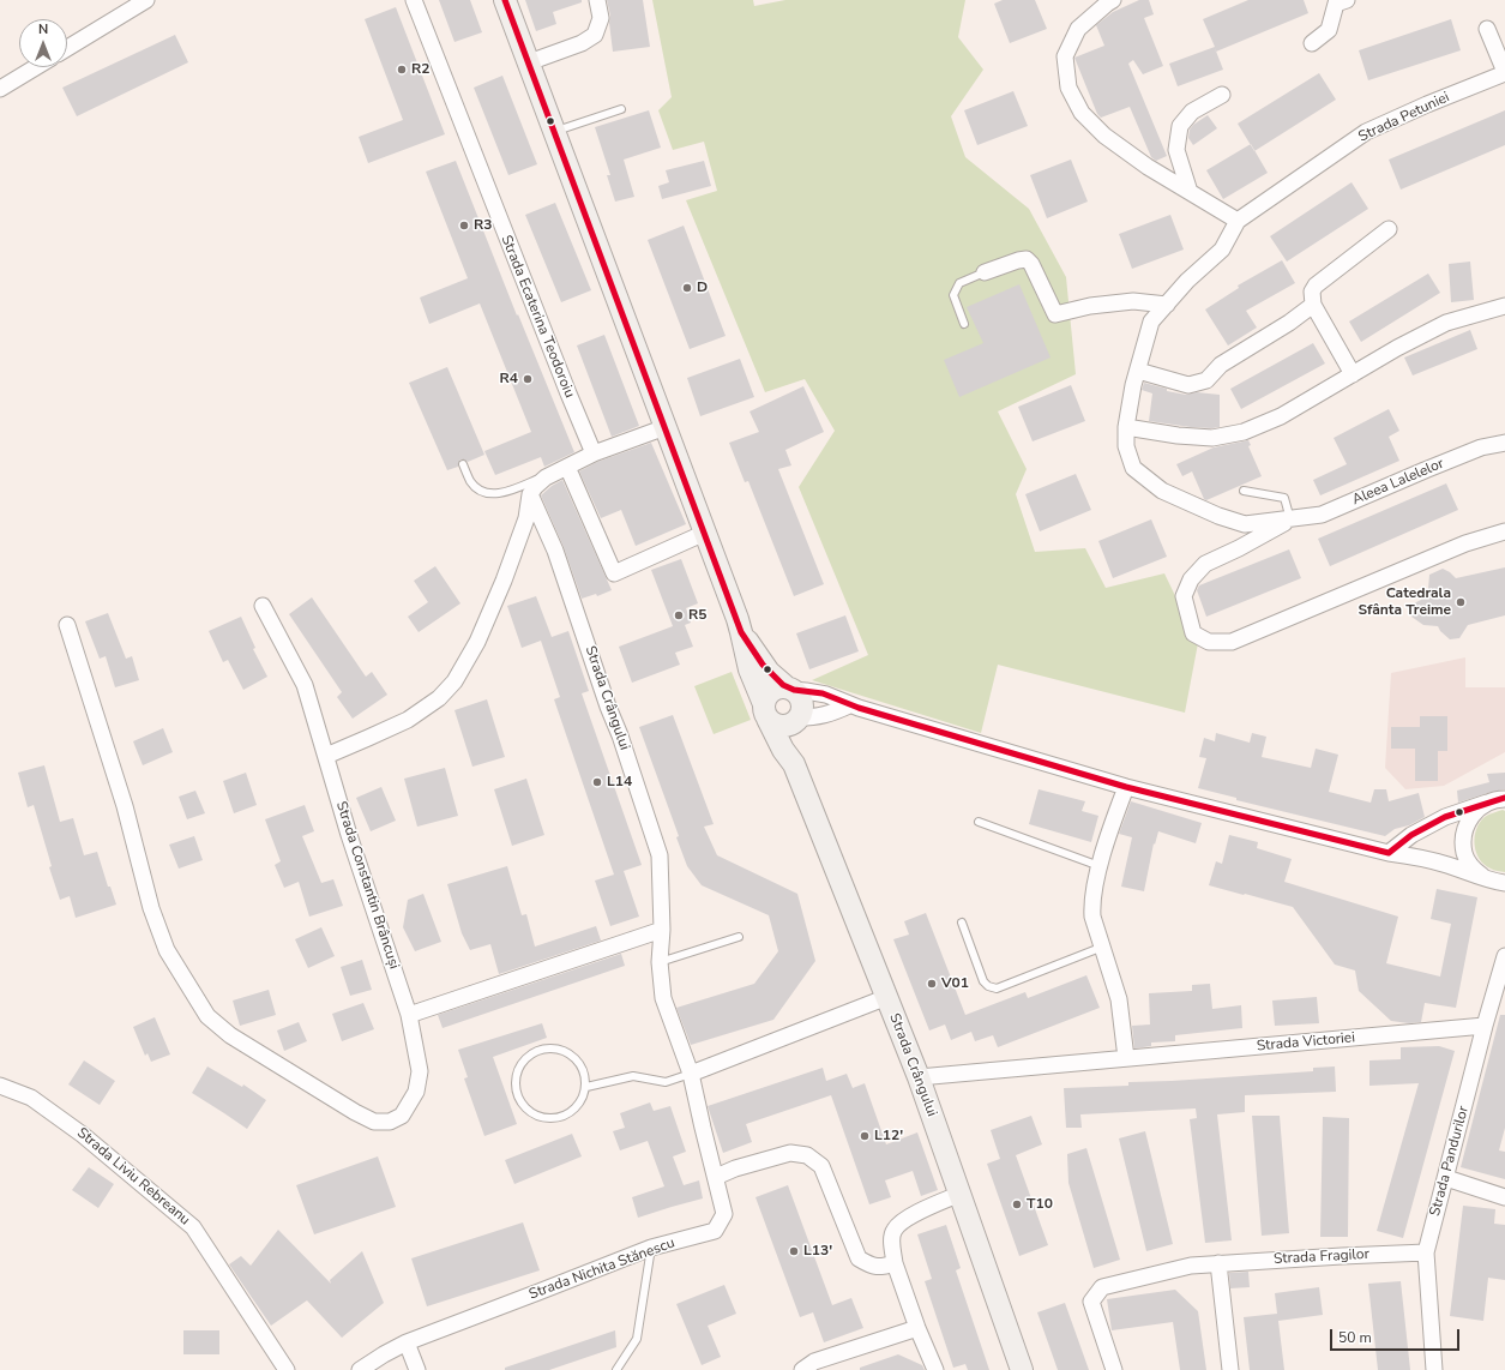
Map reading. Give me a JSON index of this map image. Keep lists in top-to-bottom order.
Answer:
{
  "streets": {
    "main road": ["Strada Crângului"],
    "street": [
      "Strada Petuniei",
      "Strada Ecaterina Teodoroiu",
      "Aleea Lalelelor",
      "Strada Constantin Brâncuși",
      "Strada Victoriei",
      "Strada Pandurilor",
      "Strada Liviu Rebreanu",
      "Strada Fragilor",
      "Strada Nichita Stănescu"
    ]
  },
  "crossings": [
    ["Strada Petuniei", "Aleea Lalelelor"],
    ["Strada Crângului", "Strada Victoriei"],
    ["Strada Crângului", "Strada Nichita Stănescu"],
    ["Strada Victoriei", "Strada Pandurilor"],
    ["Strada Pandurilor", "Strada Fragilor"]
  ],
  "places": [
    "R2",
    "R3",
    "D",
    "R4",
    "Catedrala Sfânta Treime",
    "R5",
    "L14",
    "V01",
    "L12'",
    "T10",
    "L13'"
  ],
  "scale_bar": "50 m",
  "north": "top"
}
